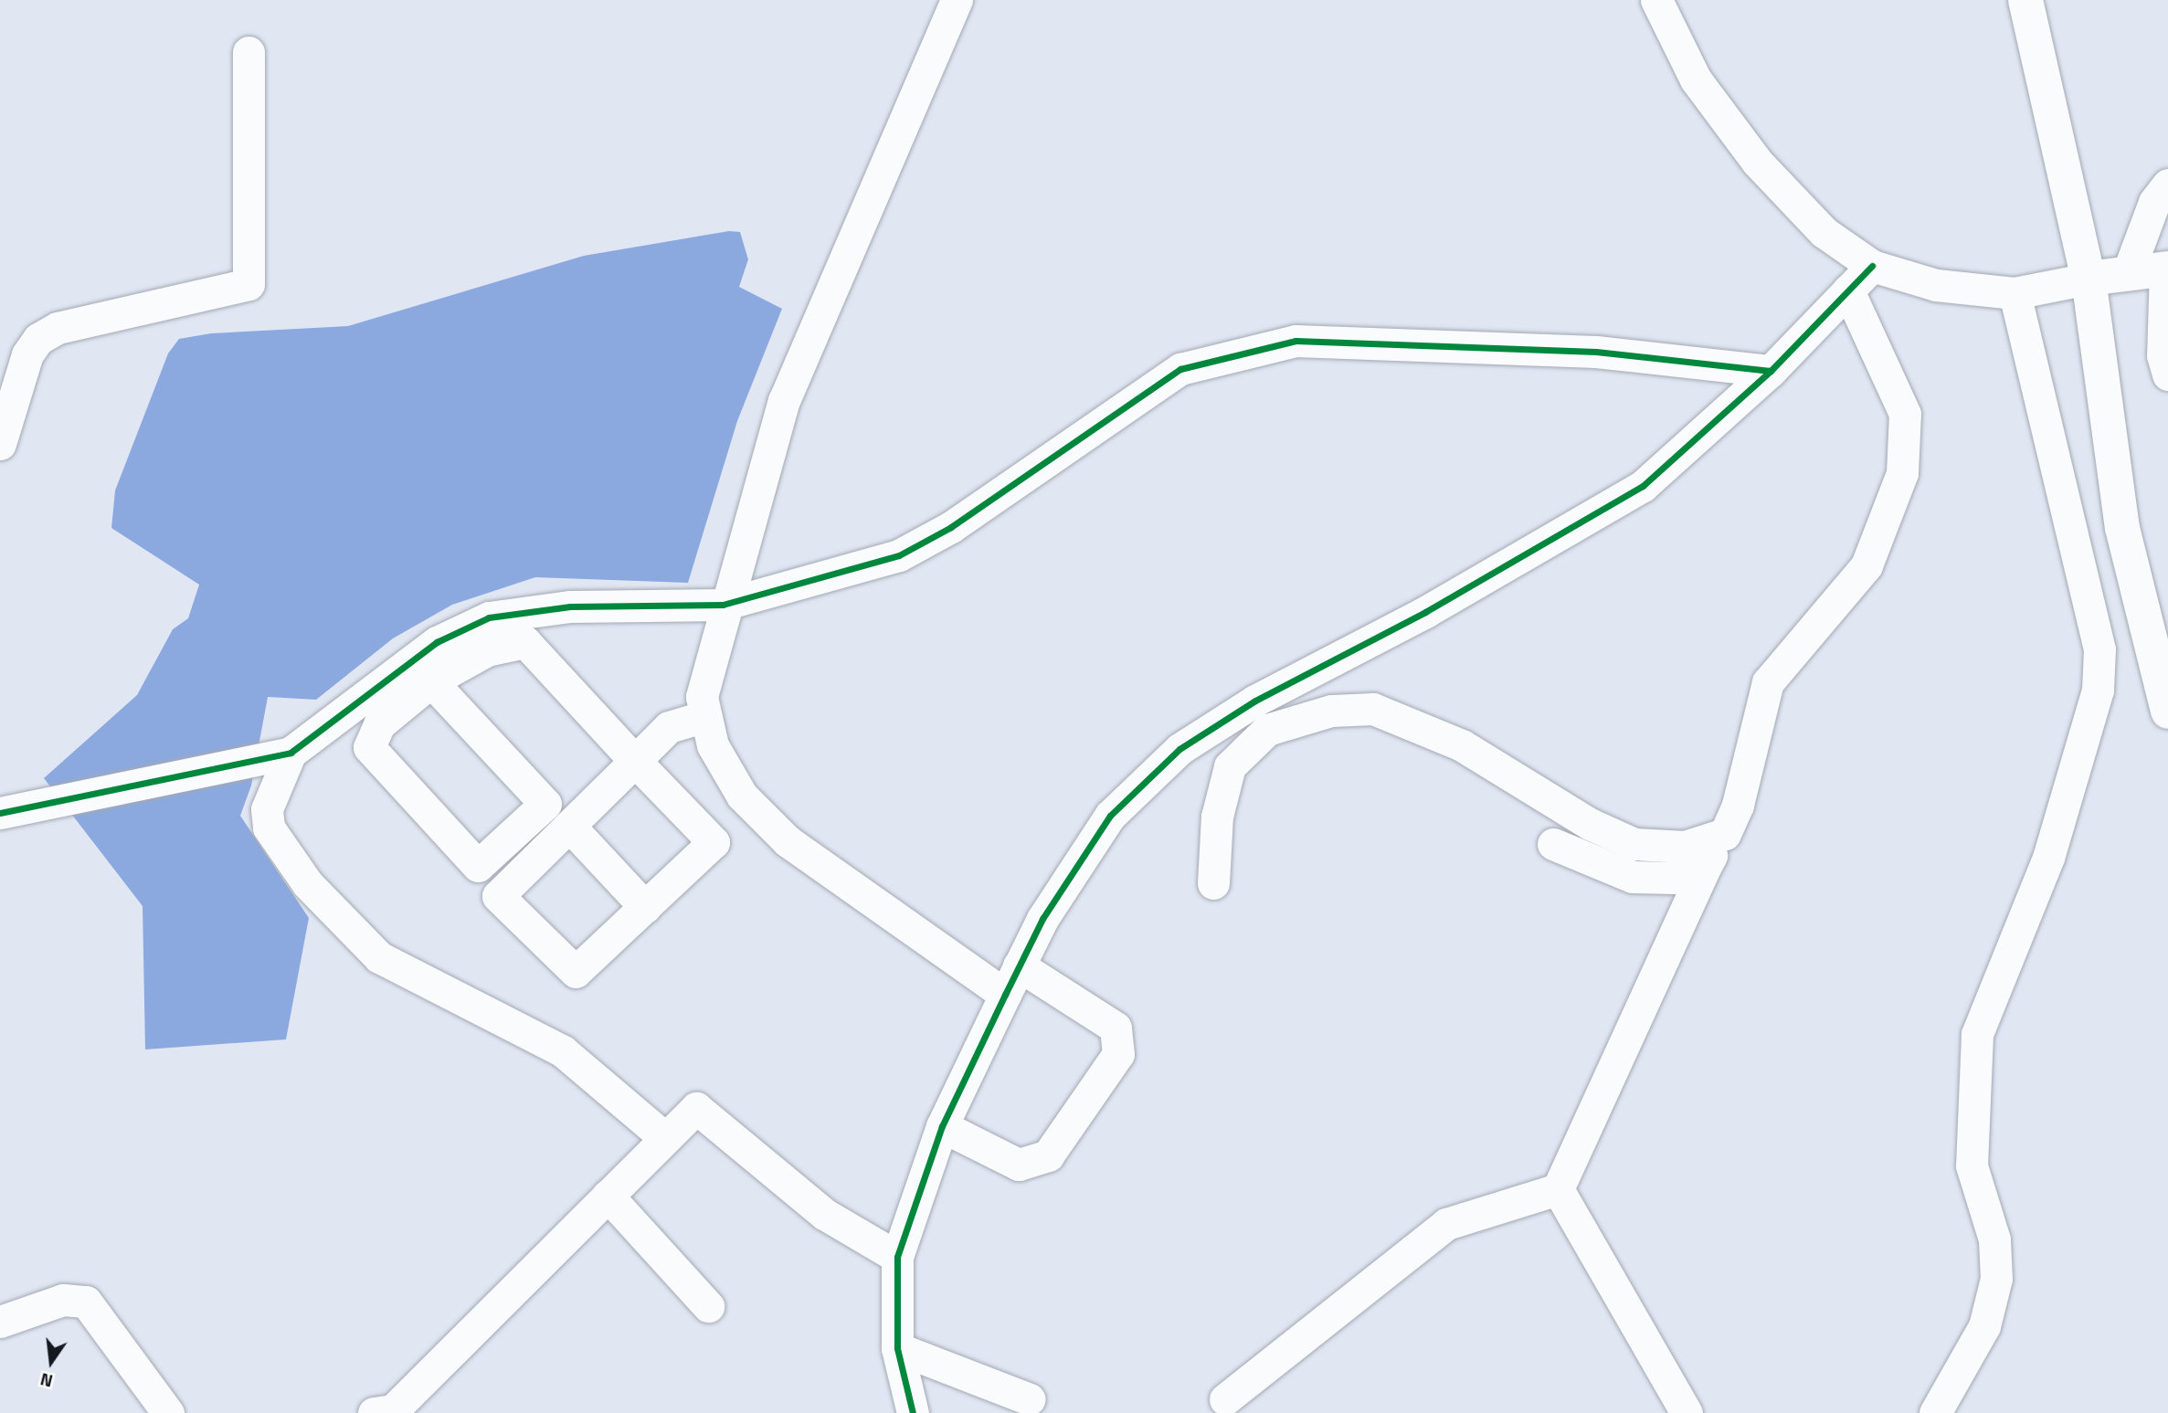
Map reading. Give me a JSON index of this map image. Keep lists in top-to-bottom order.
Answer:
{
  "north": "bottom"
}
